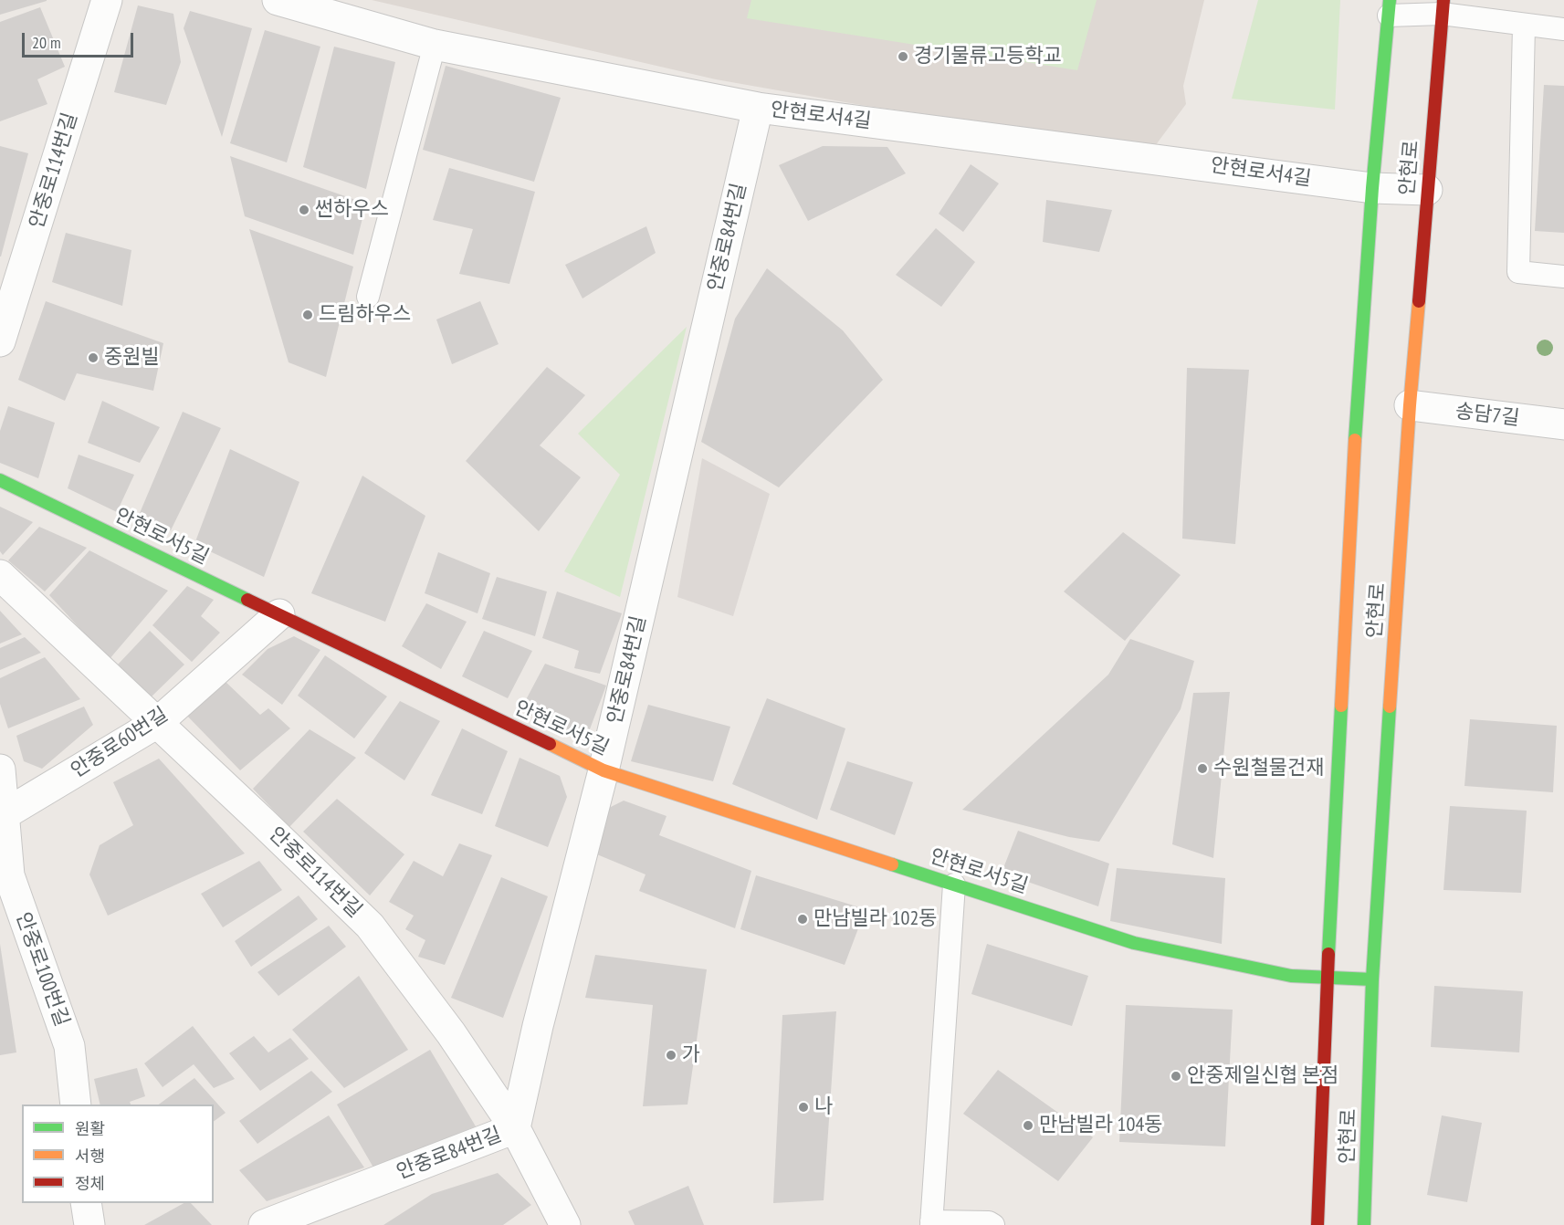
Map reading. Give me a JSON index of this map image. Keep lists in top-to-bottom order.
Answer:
{
  "streets": {
    "main road": ["안현로", "안현로서5길"],
    "street": [
      "안현로서4길",
      "안중로114번길",
      "안중로84번길",
      "송담7길",
      "안중로60번길",
      "안중로100번길"
    ]
  },
  "crossings": [
    ["안현로서4길", "안현로"],
    ["안현로서4길", "안중로84번길"],
    ["안현로", "송담7길"],
    ["안현로", "안현로서5길"],
    ["안중로114번길", "안중로84번길"],
    ["안중로114번길", "안중로60번길"],
    ["안중로84번길", "안현로서5길"],
    ["안현로서5길", "안중로60번길"],
    ["안중로60번길", "안중로100번길"]
  ],
  "places": [
    "경기물류고등학교",
    "썬하우스",
    "드림하우스",
    "중원빌",
    "수원철물건재",
    "만남빌라 102동",
    "가",
    "안중제일신협 본점",
    "나",
    "만남빌라 104동"
  ],
  "legend": ["원활", "서행", "정체"],
  "scale_bar": "20 m"
}
